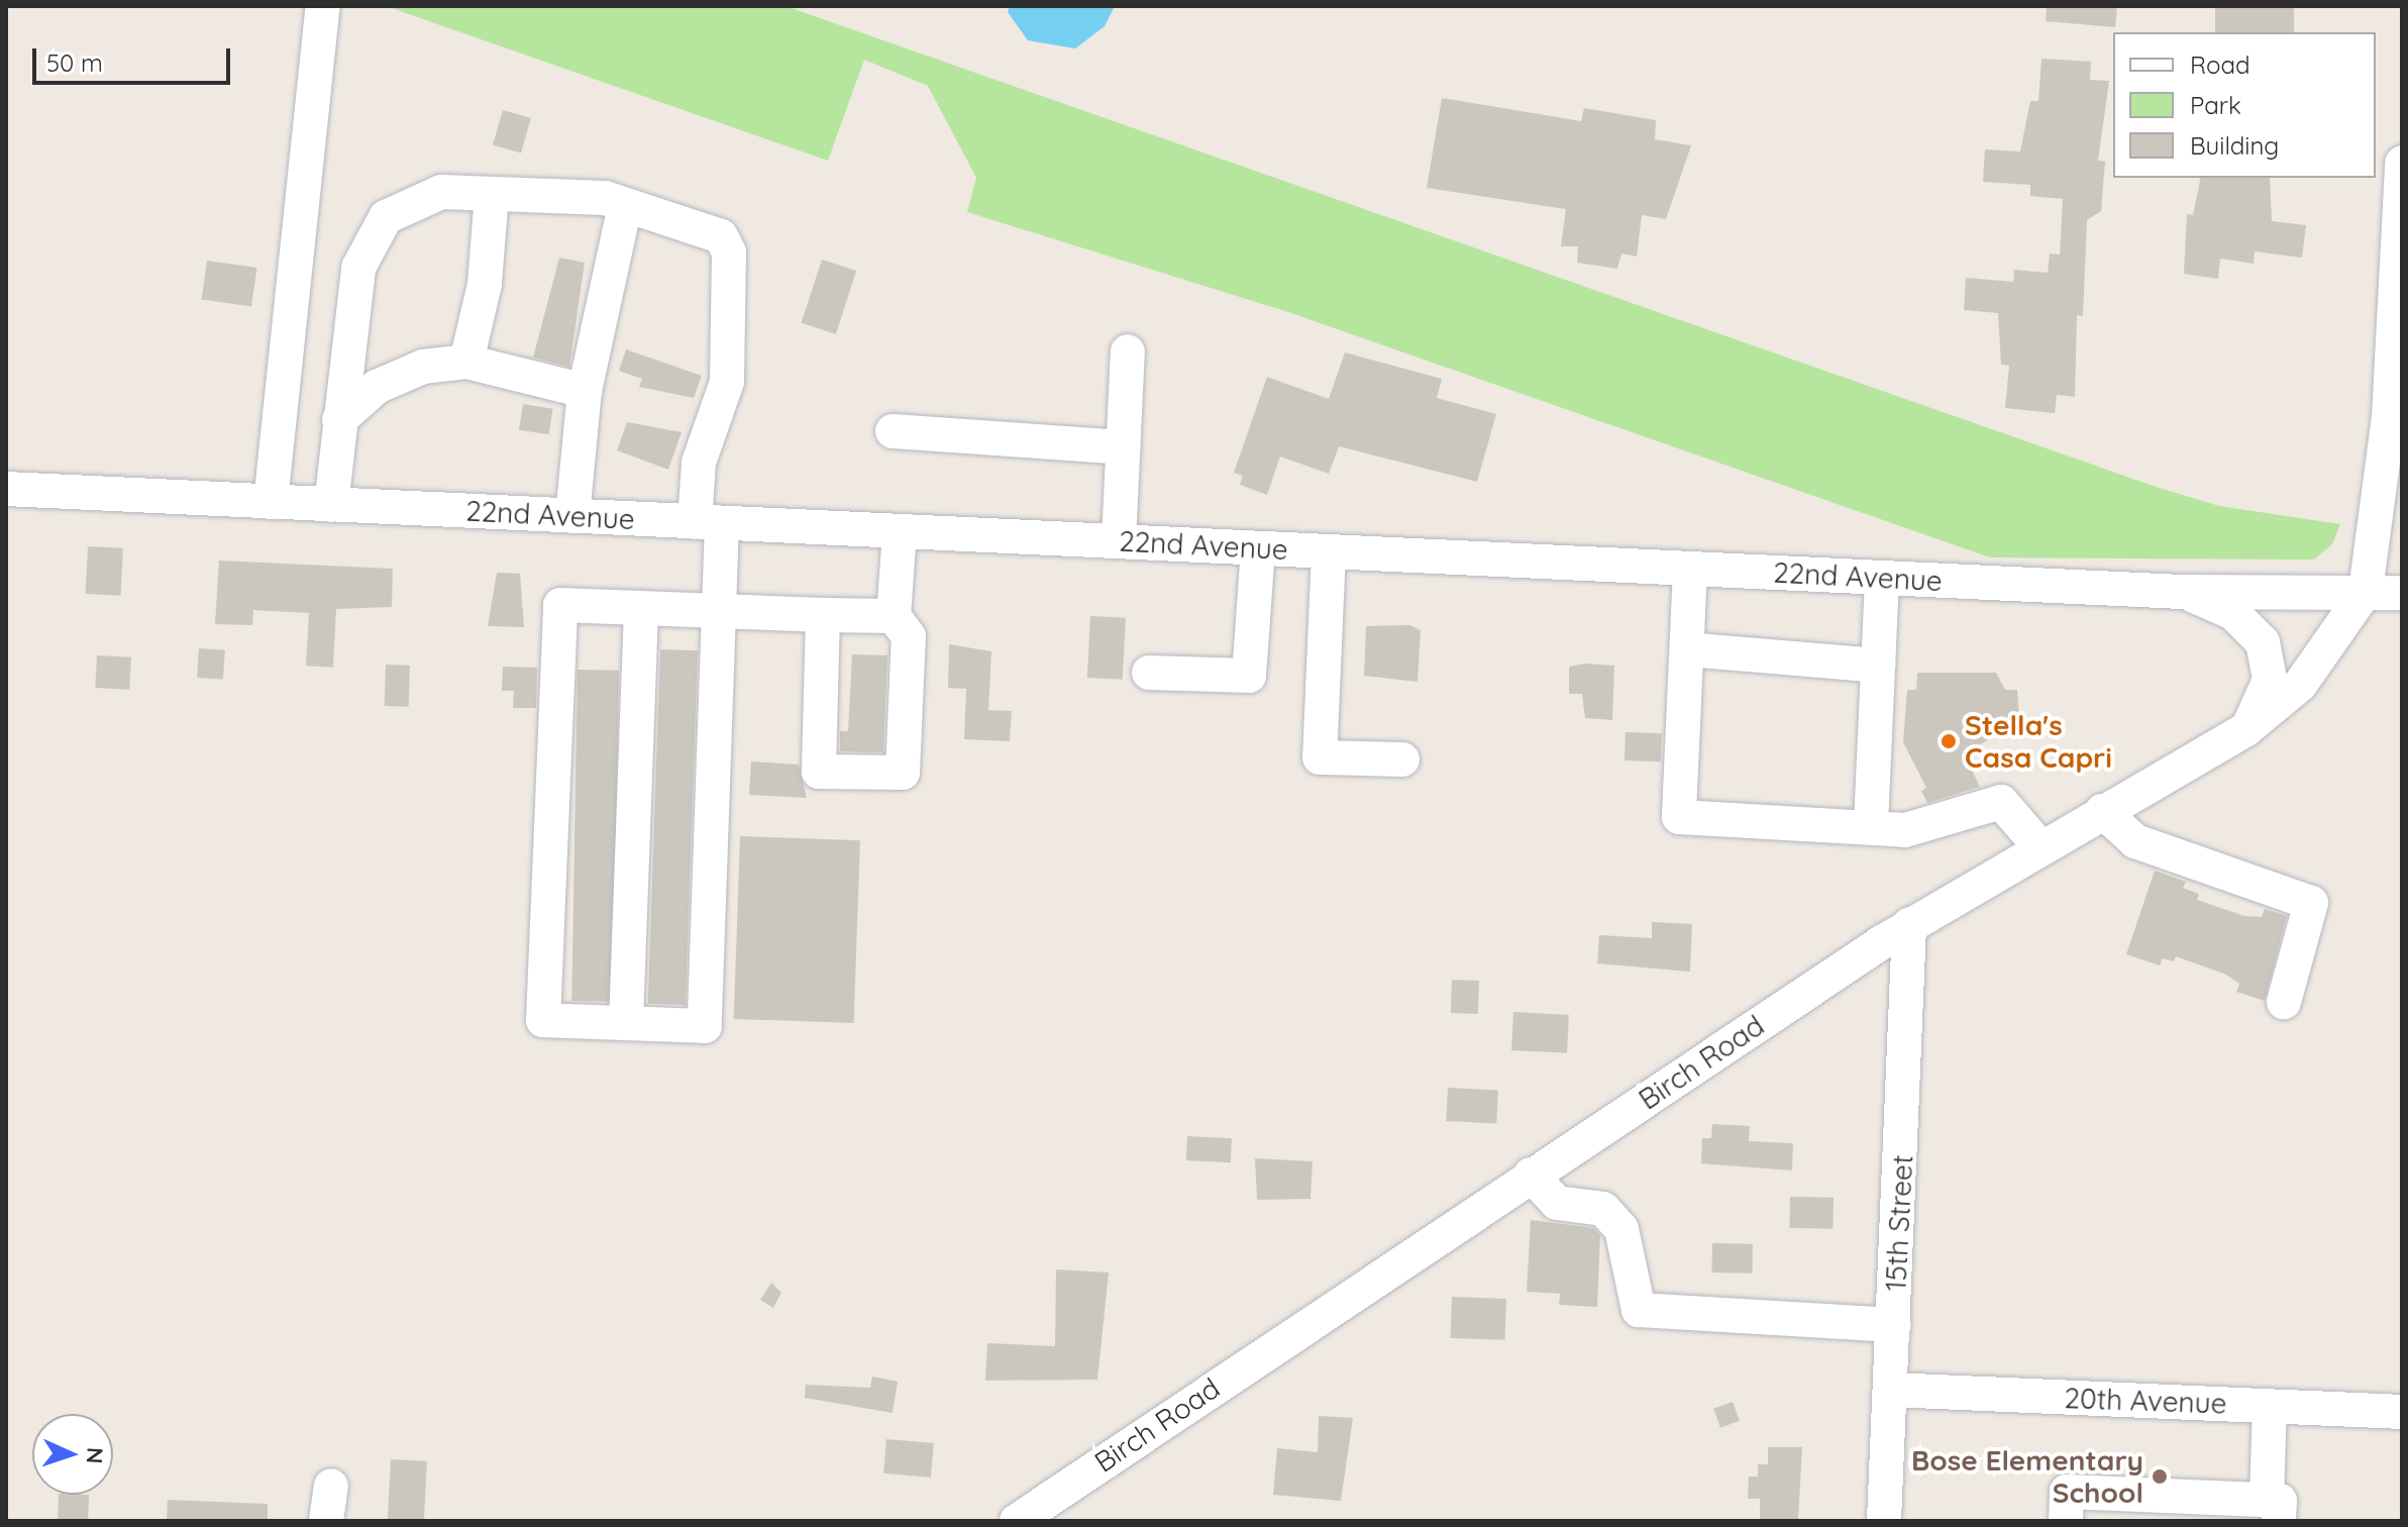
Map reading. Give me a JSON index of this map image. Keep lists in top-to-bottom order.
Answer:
{
  "streets": {
    "street": [
      "22nd Avenue",
      "Birch Road",
      "15th Street",
      "20th Avenue"
    ]
  },
  "crossings": [
    ["22nd Avenue", "Birch Road"],
    ["Birch Road", "15th Street"],
    ["15th Street", "20th Avenue"]
  ],
  "places": ["Stella's Casa Capri", "Bose Elementary School"],
  "legend": ["Road", "Park", "Building"],
  "scale_bar": "50 m",
  "north": "right"
}
